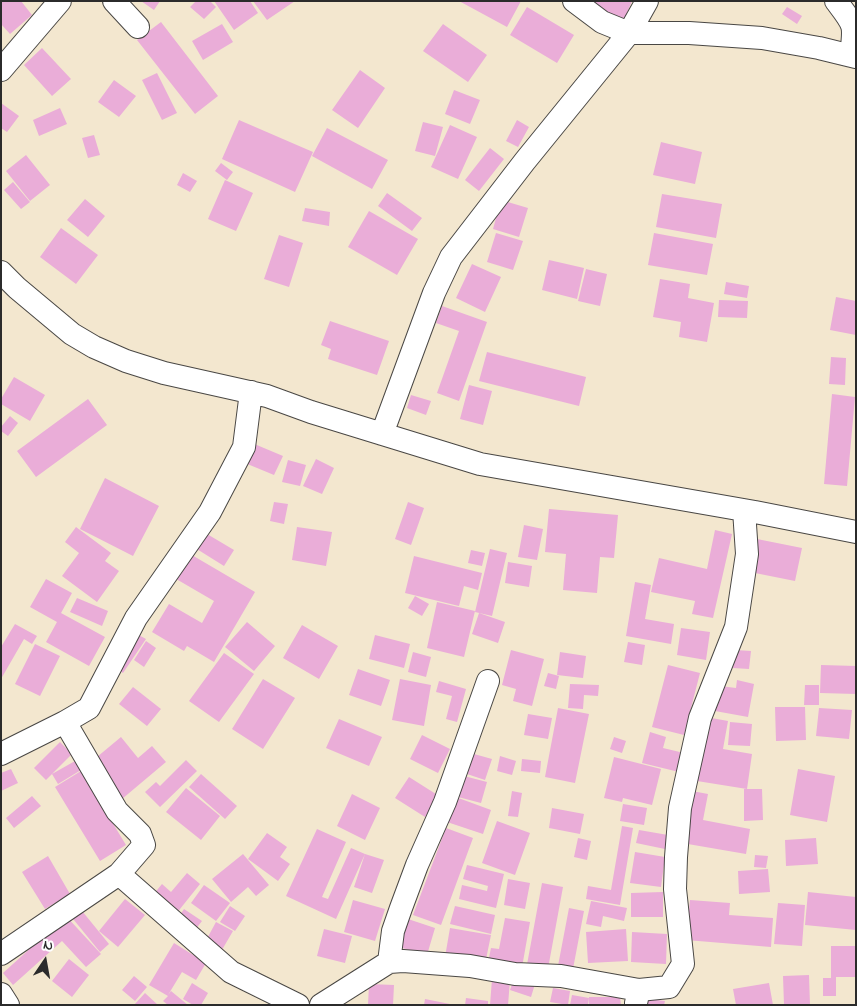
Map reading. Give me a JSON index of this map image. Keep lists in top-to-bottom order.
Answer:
{
  "north": "top"
}
